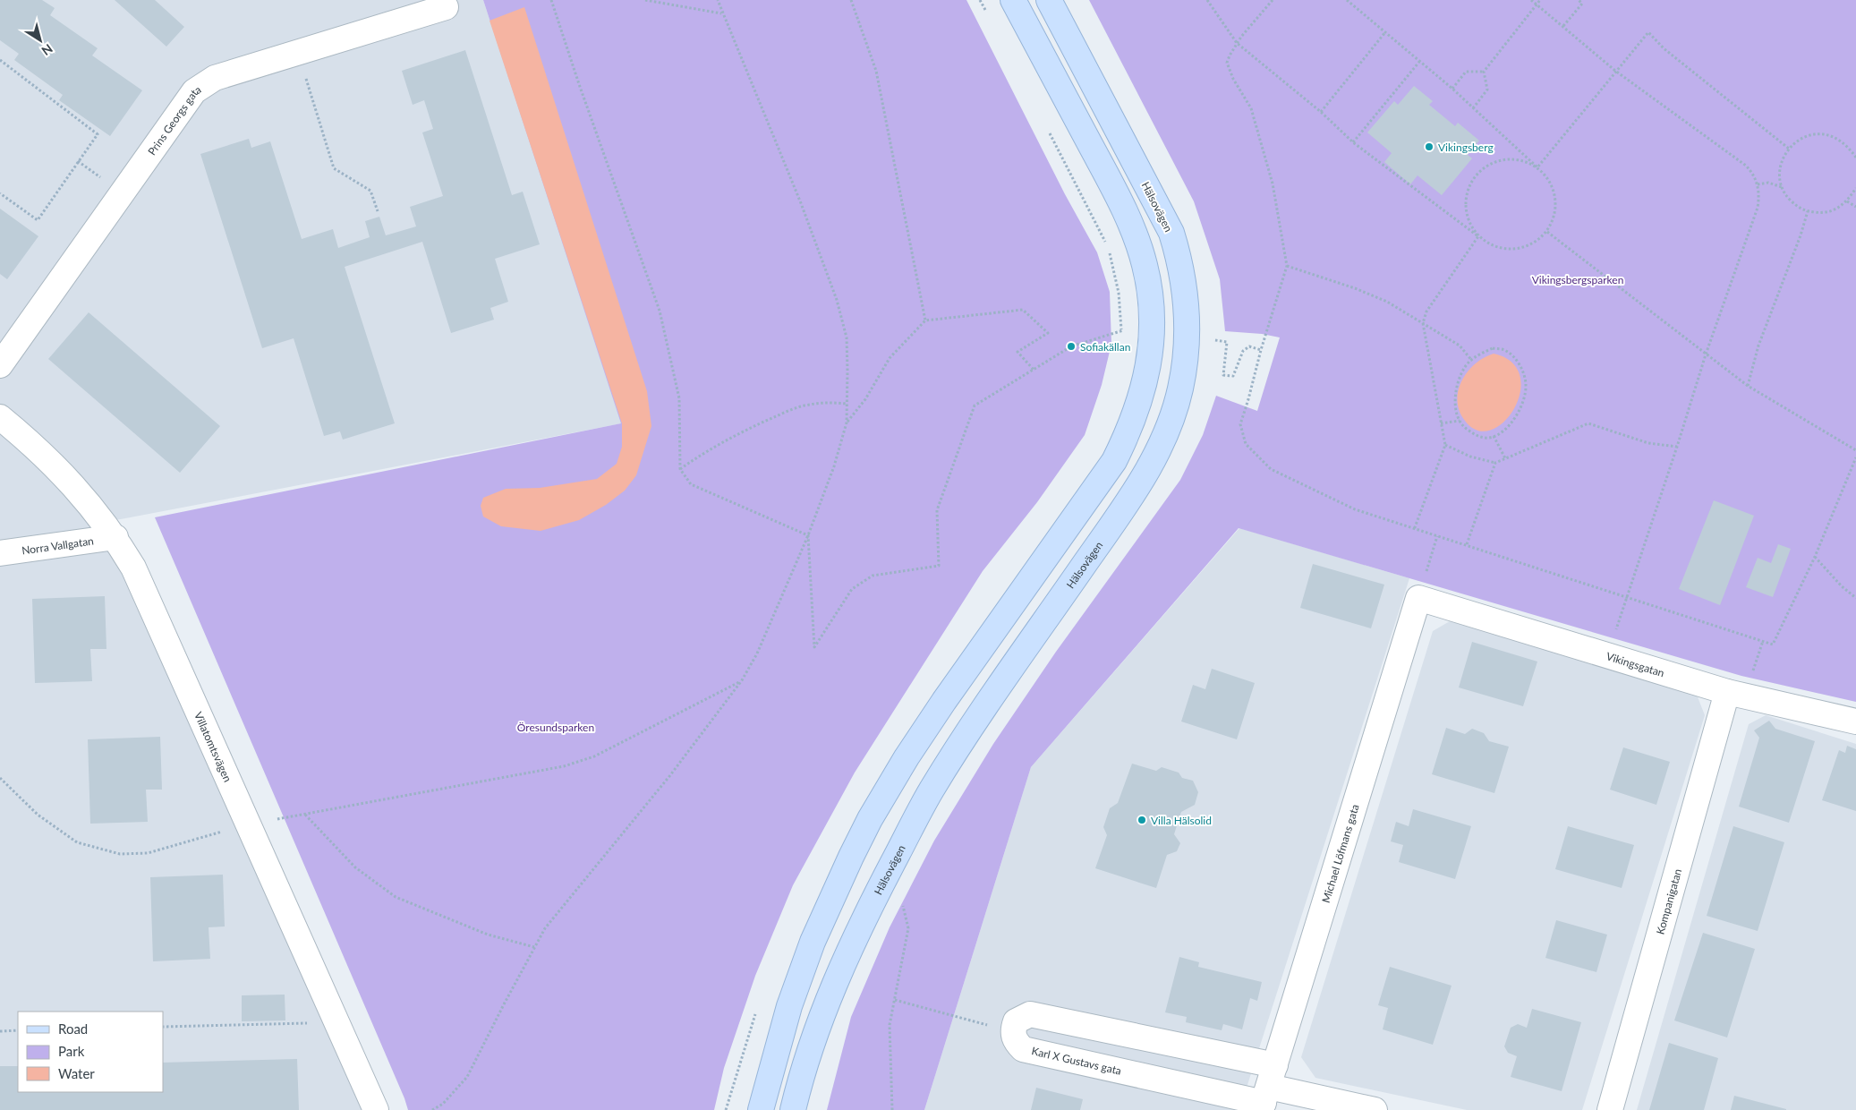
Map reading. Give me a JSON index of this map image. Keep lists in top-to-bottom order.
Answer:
{
  "streets": {
    "main road": ["Hälsovägen"],
    "street": [
      "Prins Georgs gata",
      "Norra Vallgatan",
      "Vikingsgatan",
      "Villatomtsvägen",
      "Michael Löfmans gata",
      "Kompanigatan",
      "Karl X Gustavs gata"
    ]
  },
  "crossings": [
    ["Norra Vallgatan", "Villatomtsvägen"],
    ["Vikingsgatan", "Michael Löfmans gata"],
    ["Vikingsgatan", "Kompanigatan"],
    ["Michael Löfmans gata", "Karl X Gustavs gata"]
  ],
  "parks": ["Vikingsbergsparken", "Öresundsparken"],
  "places": ["Vikingsberg", "Sofiakällan", "Villa Hälsolid"],
  "legend": ["Road", "Park", "Water"],
  "north": "bottom right"
}
